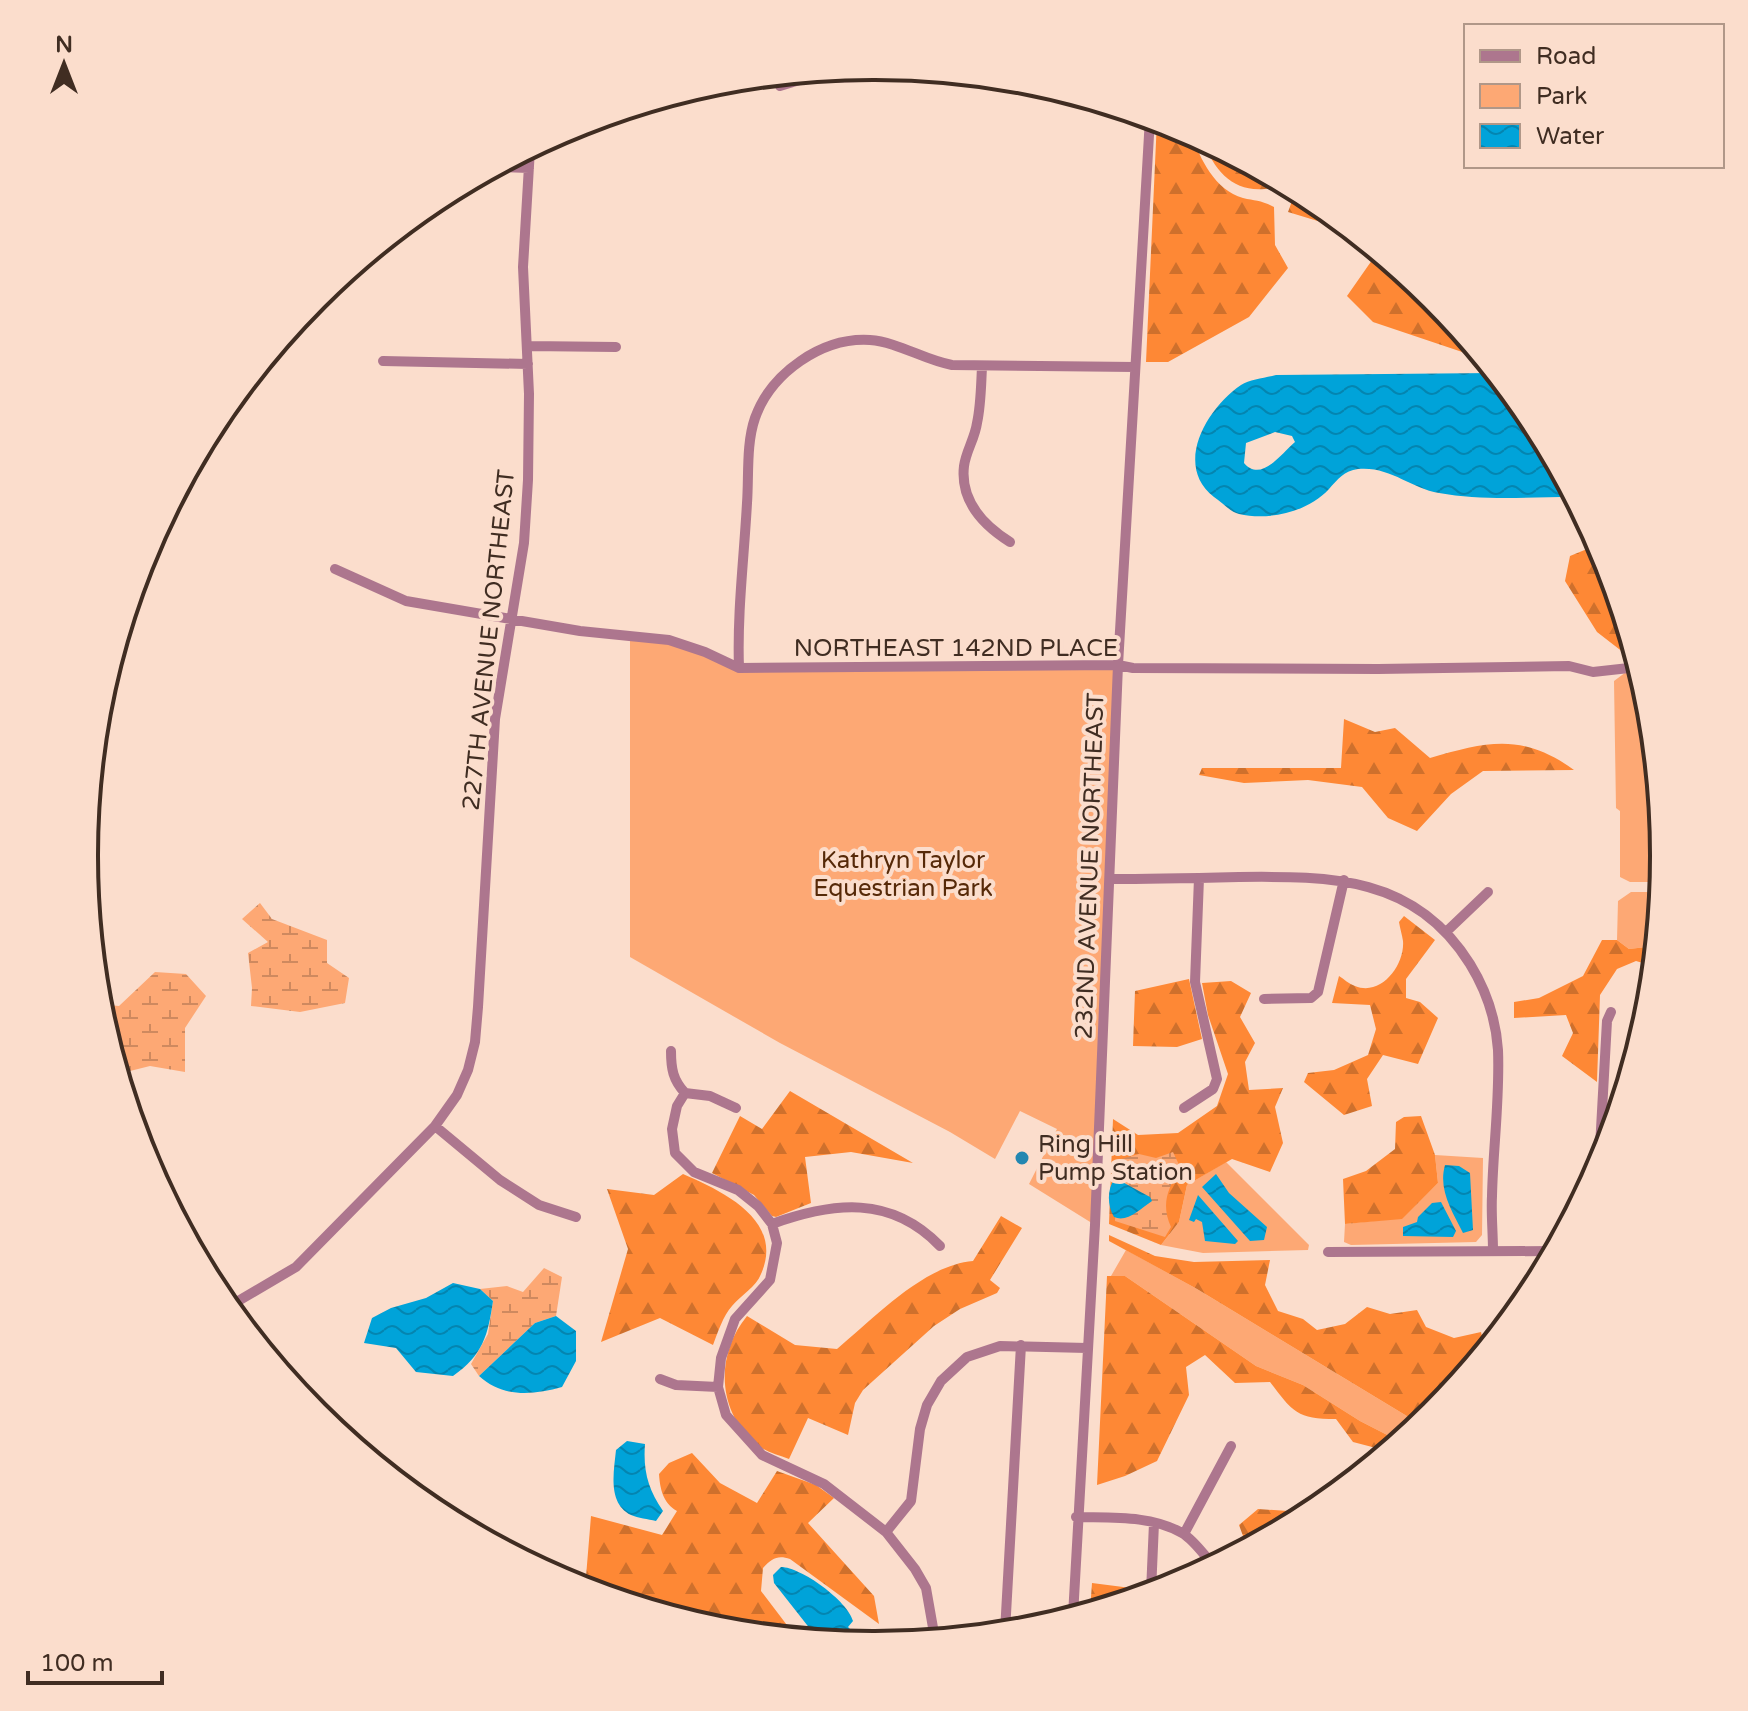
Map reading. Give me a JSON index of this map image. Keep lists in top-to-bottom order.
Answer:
{
  "streets": {
    "street": ["227TH AVENUE NORTHEAST", "NORTHEAST 142ND PLACE", "232ND AVENUE NORTHEAST"]
  },
  "crossings": [
    ["227TH AVENUE NORTHEAST", "NORTHEAST 142ND PLACE"],
    ["NORTHEAST 142ND PLACE", "232ND AVENUE NORTHEAST"]
  ],
  "parks": ["Kathryn Taylor Equestrian Park"],
  "places": ["Ring Hill Pump Station"],
  "legend": ["Road", "Park", "Water"],
  "scale_bar": "100 m",
  "north": "top"
}
